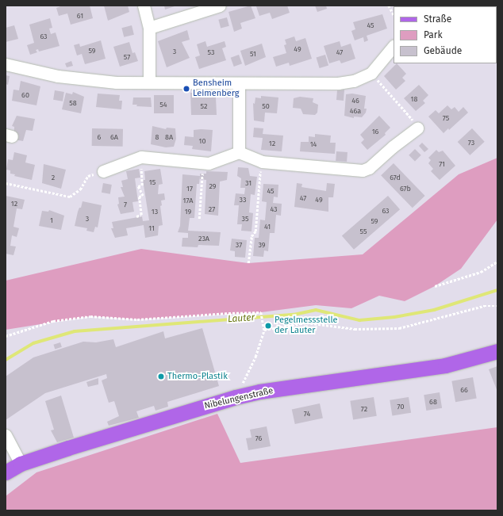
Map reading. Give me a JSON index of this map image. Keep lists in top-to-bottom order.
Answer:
{
  "streets": {
    "main road": ["Nibelungenstraße"]
  },
  "water": ["Lauter"],
  "places": ["Bensheim Leimenberg", "Pegelmessstelle der Lauter", "Thermo-Plastik"],
  "house_numbers": [
    "61",
    "45",
    "63",
    "49",
    "59",
    "3",
    "53",
    "47",
    "51",
    "57",
    "60",
    "18",
    "46",
    "58",
    "54",
    "52",
    "50",
    "46a",
    "75",
    "16",
    "6",
    "6A",
    "8",
    "8A",
    "10",
    "73",
    "12",
    "14",
    "71",
    "2",
    "67d",
    "15",
    "31",
    "29",
    "17",
    "67b",
    "45",
    "47",
    "33",
    "49",
    "17A",
    "12",
    "7",
    "27",
    "43",
    "63",
    "13",
    "19",
    "3",
    "35",
    "1",
    "59",
    "41",
    "11",
    "55",
    "23A",
    "37",
    "39",
    "66",
    "68",
    "70",
    "72",
    "74",
    "76"
  ],
  "legend": ["Straße", "Park", "Gebäude"]
}
